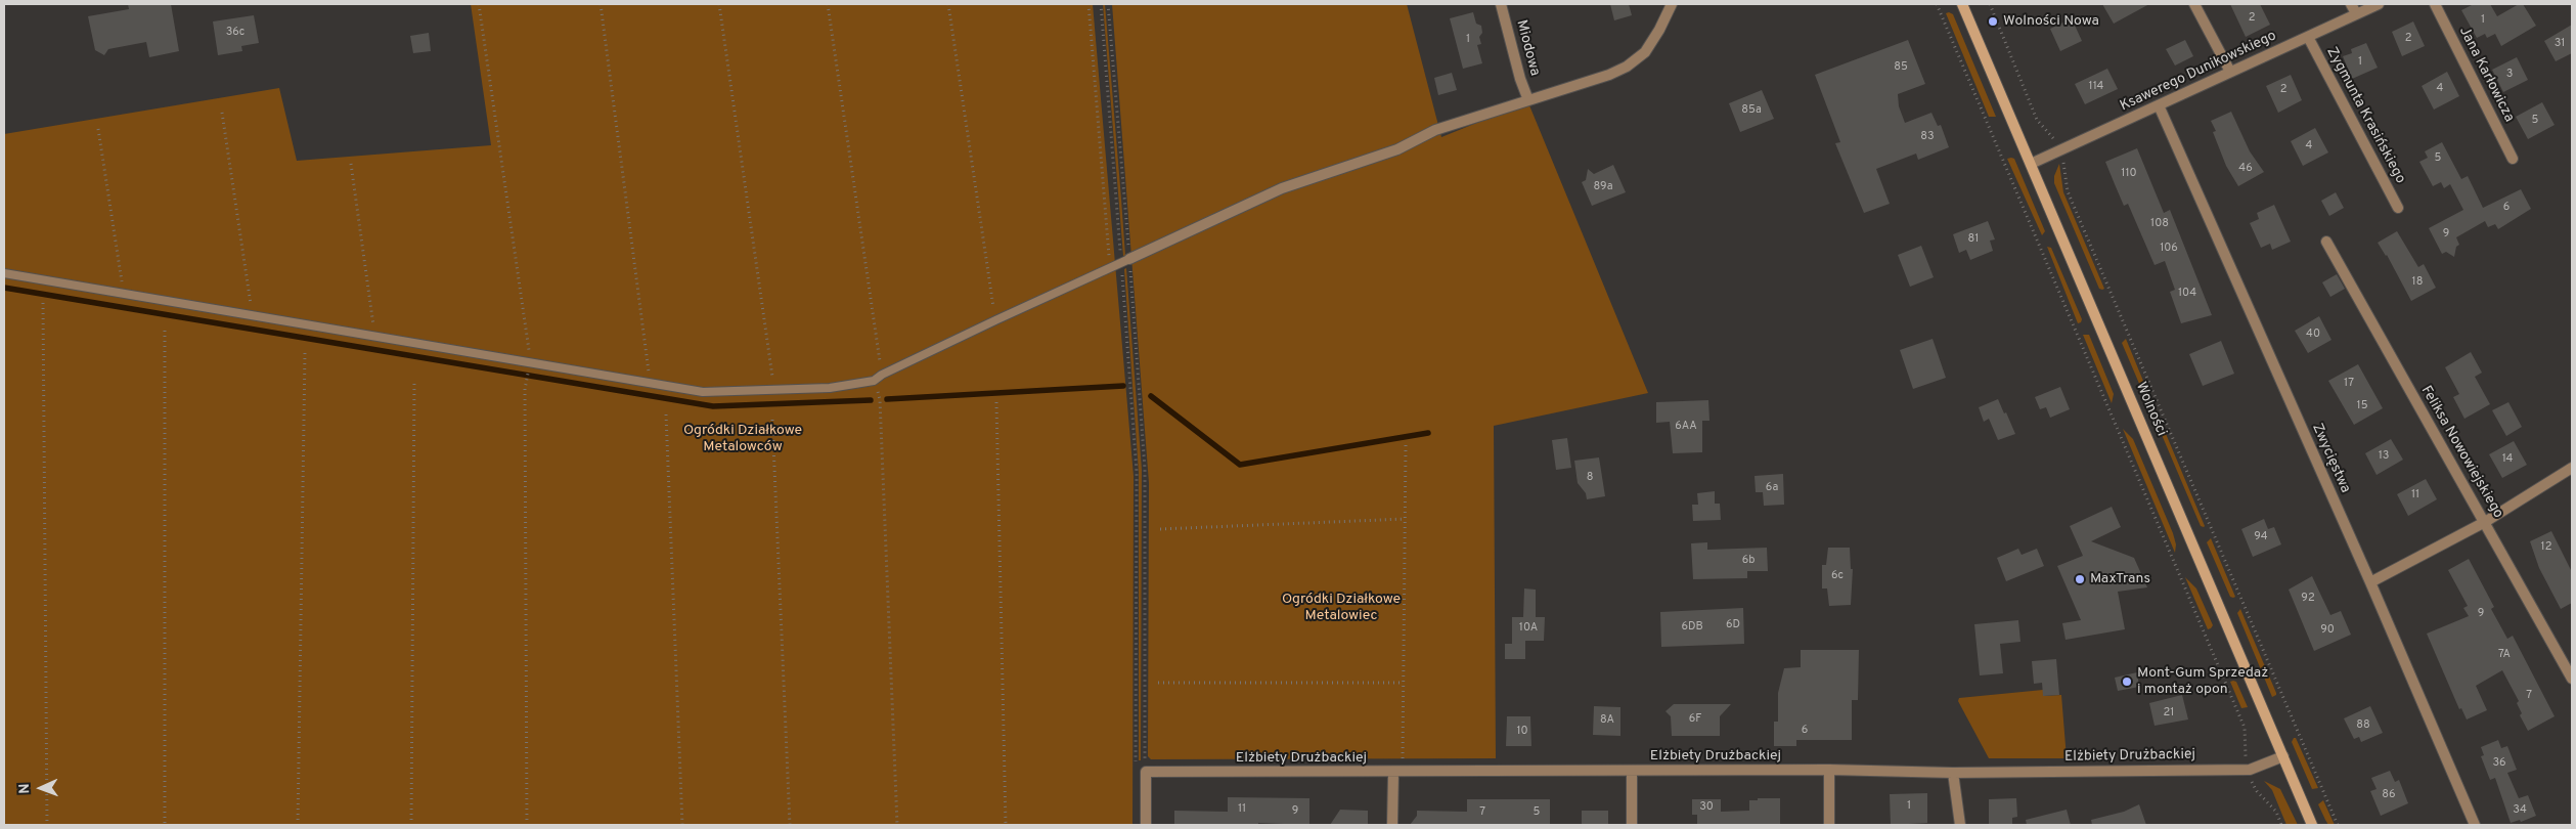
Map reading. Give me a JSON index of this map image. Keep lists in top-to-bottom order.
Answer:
{
  "streets": {
    "main road": ["Wolności"],
    "street": [
      "Miodowa",
      "Ksawerego Dunikowskiego",
      "Jana Karłowicza",
      "Zygmunta Krasińskiego",
      "Feliksa Nowowiejskiego",
      "Zwycięstwa",
      "Elżbiety Drużbackiej"
    ]
  },
  "crossings": [
    ["Ksawerego Dunikowskiego", "Zygmunta Krasińskiego"],
    ["Ksawerego Dunikowskiego", "Wolności"],
    ["Ksawerego Dunikowskiego", "Zwycięstwa"],
    ["Wolności", "Elżbiety Drużbackiej"]
  ],
  "parks": ["Ogródki Działkowe Metalowców", "Ogródki Działkowe Metalowiec"],
  "places": ["Wolności Nowa", "MaxTrans", "Mont-Gum Sprzedaż i montaż opon"],
  "house_numbers": [
    "2",
    "1",
    "36c",
    "2",
    "1",
    "31",
    "1",
    "85",
    "3",
    "114",
    "4",
    "2",
    "85a",
    "5",
    "83",
    "4",
    "5",
    "46",
    "110",
    "89a",
    "6",
    "108",
    "9",
    "81",
    "106",
    "18",
    "104",
    "40",
    "17",
    "15",
    "6AA",
    "13",
    "14",
    "8",
    "6a",
    "11",
    "94",
    "12",
    "6b",
    "6c",
    "92",
    "9",
    "6D",
    "6DB",
    "10A",
    "90",
    "7A",
    "7",
    "21",
    "6F",
    "8A",
    "88",
    "6",
    "10",
    "36",
    "86",
    "1",
    "30",
    "11",
    "34",
    "9",
    "7",
    "5"
  ],
  "north": "left"
}
